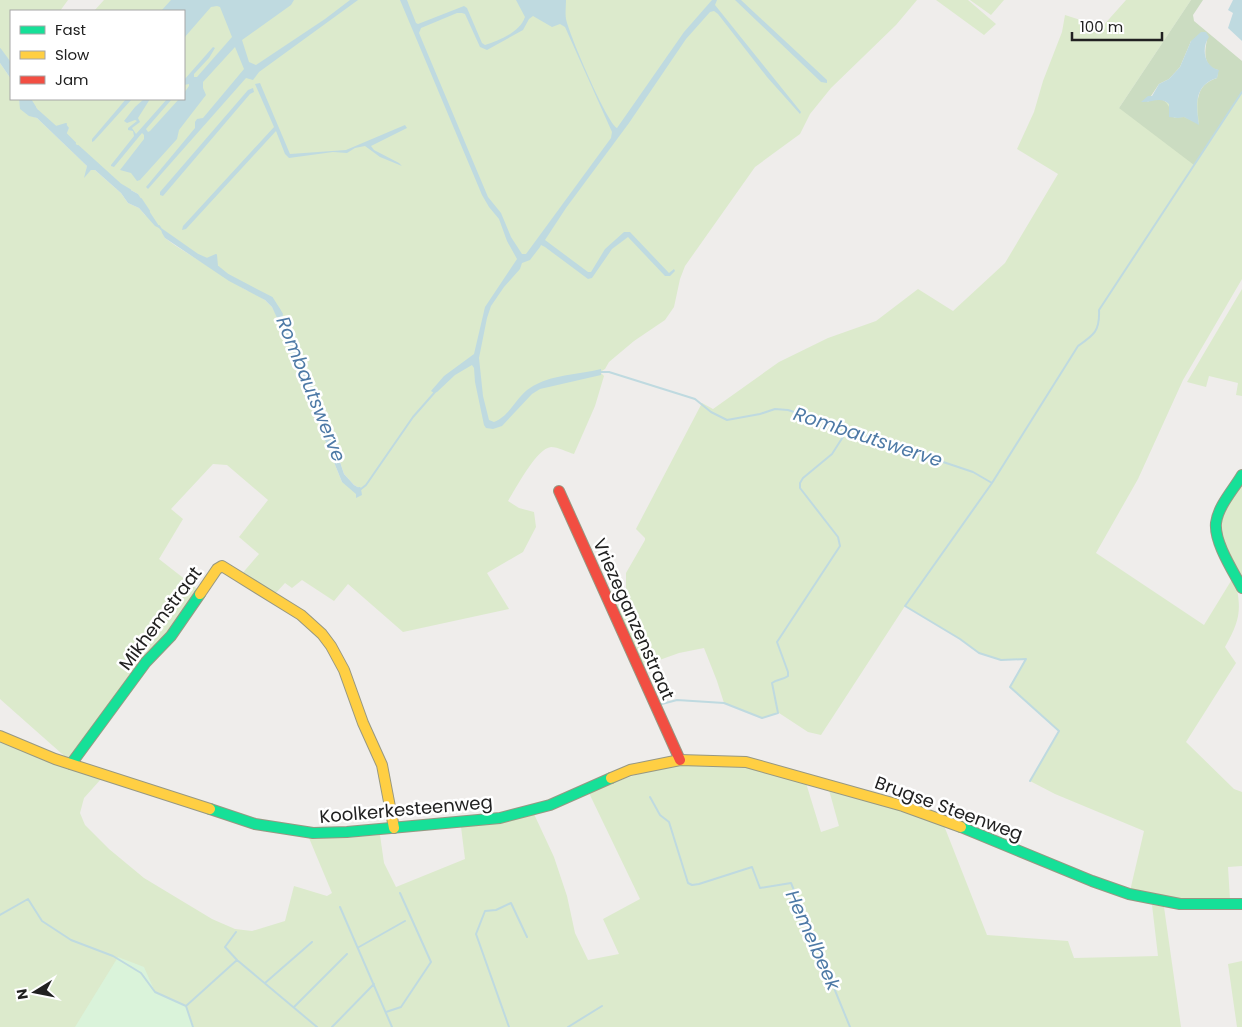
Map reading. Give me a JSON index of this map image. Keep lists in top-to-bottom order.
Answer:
{
  "streets": {
    "main road": [
      "Mikhemstraat",
      "Vriezeganzenstraat",
      "Brugse Steenweg",
      "Koolkerkesteenweg"
    ]
  },
  "crossings": [
    ["Mikhemstraat", "Koolkerkesteenweg"],
    ["Vriezeganzenstraat", "Brugse Steenweg"],
    ["Brugse Steenweg", "Koolkerkesteenweg"]
  ],
  "water": ["Rombautswerve", "Hemelbeek"],
  "legend": ["Fast", "Slow", "Jam"],
  "scale_bar": "100 m",
  "north": "left"
}
